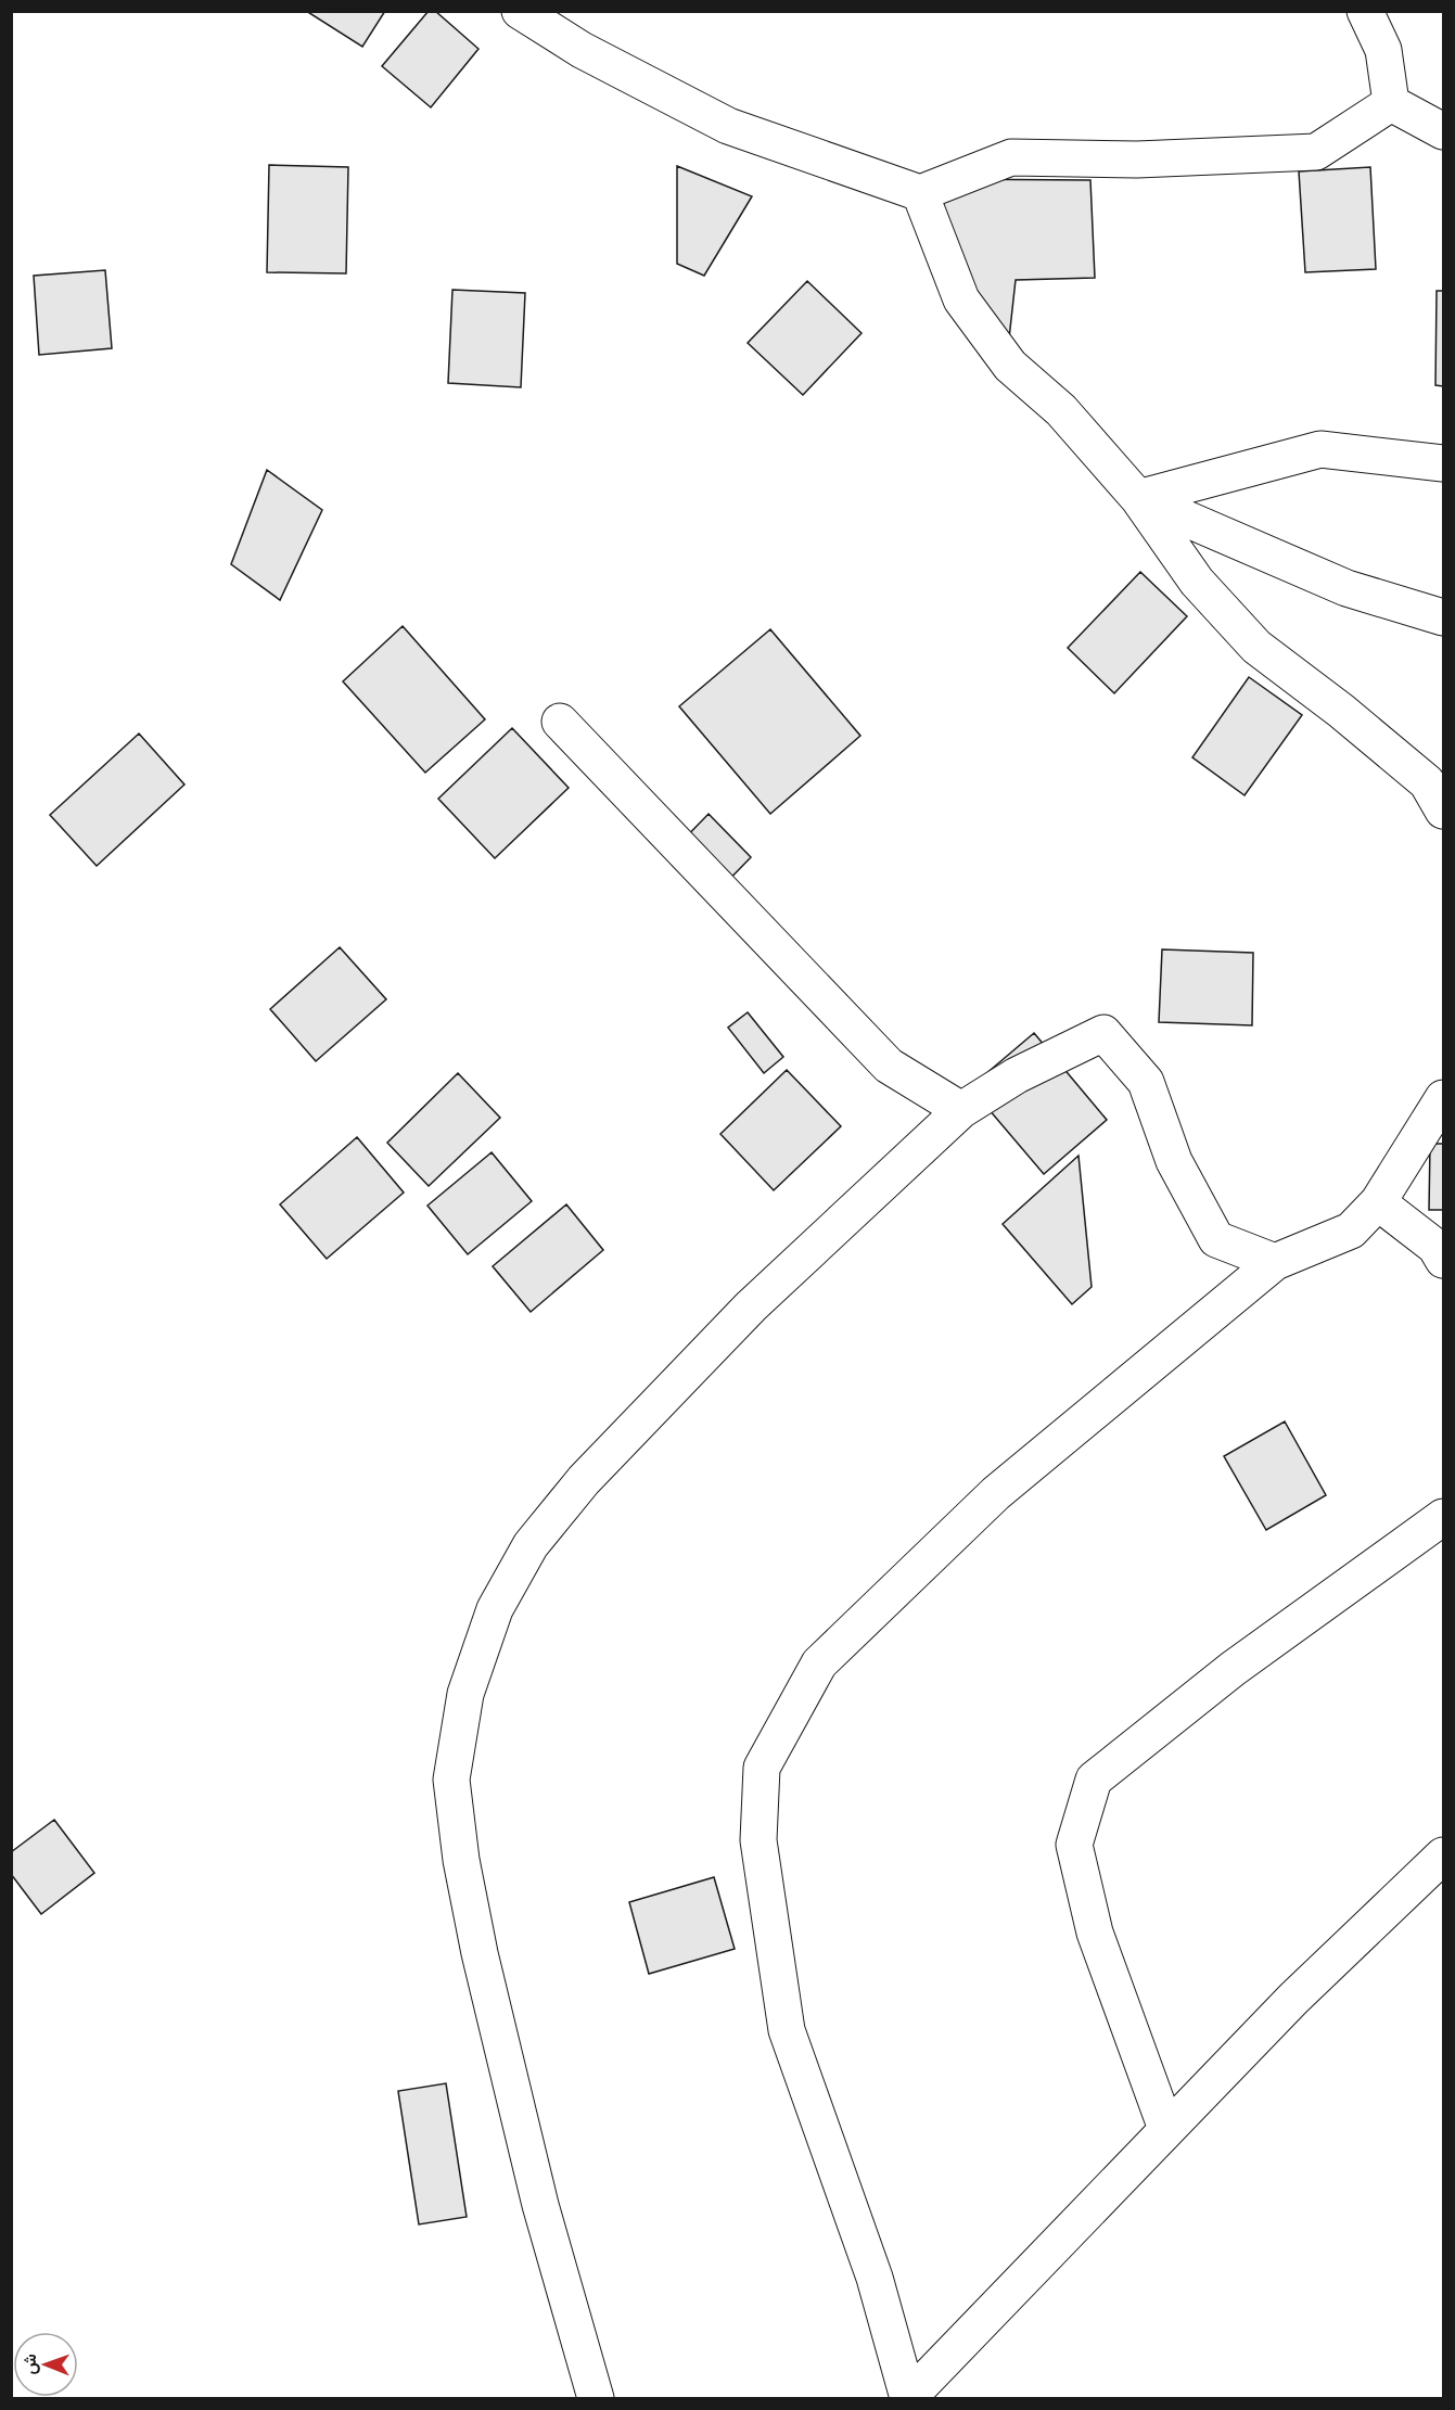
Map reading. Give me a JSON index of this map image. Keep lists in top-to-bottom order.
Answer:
{
  "north": "left"
}
